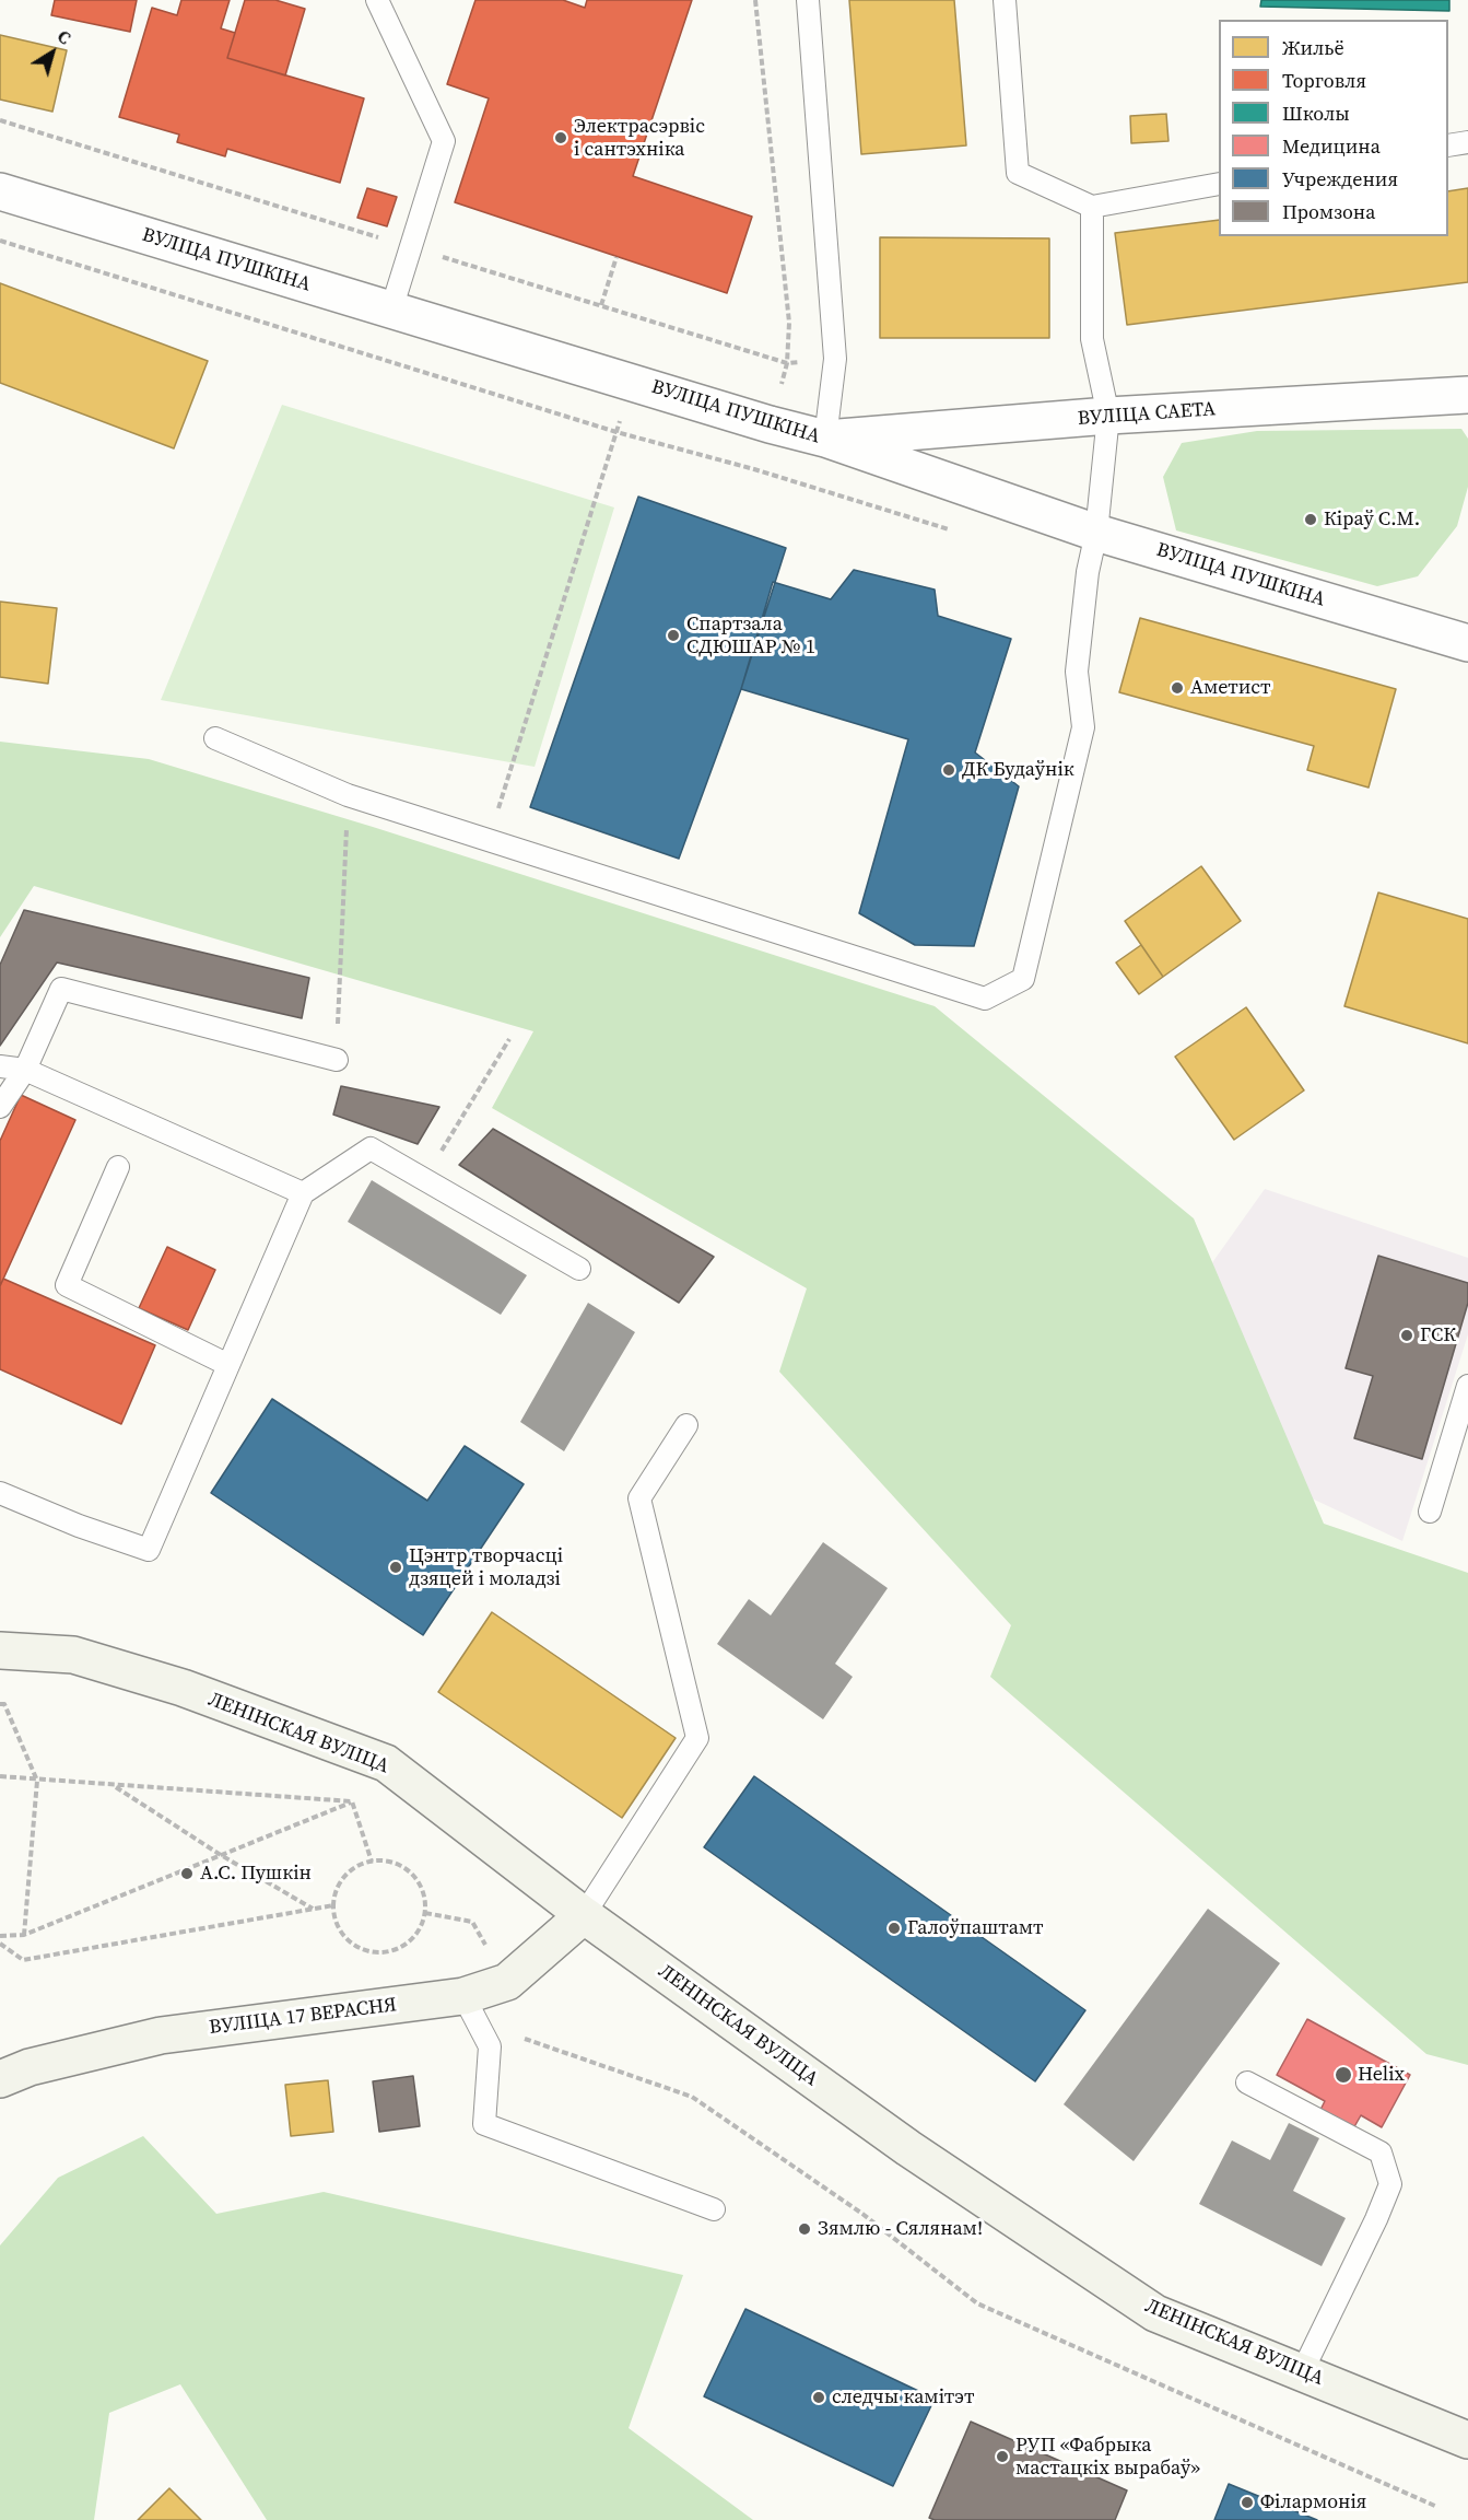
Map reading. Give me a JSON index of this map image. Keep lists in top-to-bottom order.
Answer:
{
  "streets": {
    "main road": ["ЛЕНІНСКАЯ ВУЛІЦА", "ВУЛІЦА 17 ВЕРАСНЯ"],
    "street": ["ВУЛІЦА ПУШКІНА", "ВУЛІЦА САЕТА"]
  },
  "crossings": [
    ["ВУЛІЦА ПУШКІНА", "ВУЛІЦА САЕТА"],
    ["ЛЕНІНСКАЯ ВУЛІЦА", "ВУЛІЦА 17 ВЕРАСНЯ"]
  ],
  "places": [
    "Электрасэрвіс і сантэхніка",
    "Кіраў С.М.",
    "Спартзала СДЮШАР № 1",
    "Аметист",
    "ДК Будаўнік",
    "ГСК",
    "Цэнтр творчасці дзяцей і моладзі",
    "А.С. Пушкін",
    "Галоўпаштамт",
    "Helix",
    "Зямлю - Сялянам!",
    "следчы камітэт",
    "РУП «Фабрыка мастацкіх вырабаў»",
    "Філармонія"
  ],
  "legend": [
    "Жильё",
    "Торговля",
    "Школы",
    "Медицина",
    "Учреждения",
    "Промзона"
  ],
  "north": "top right"
}
